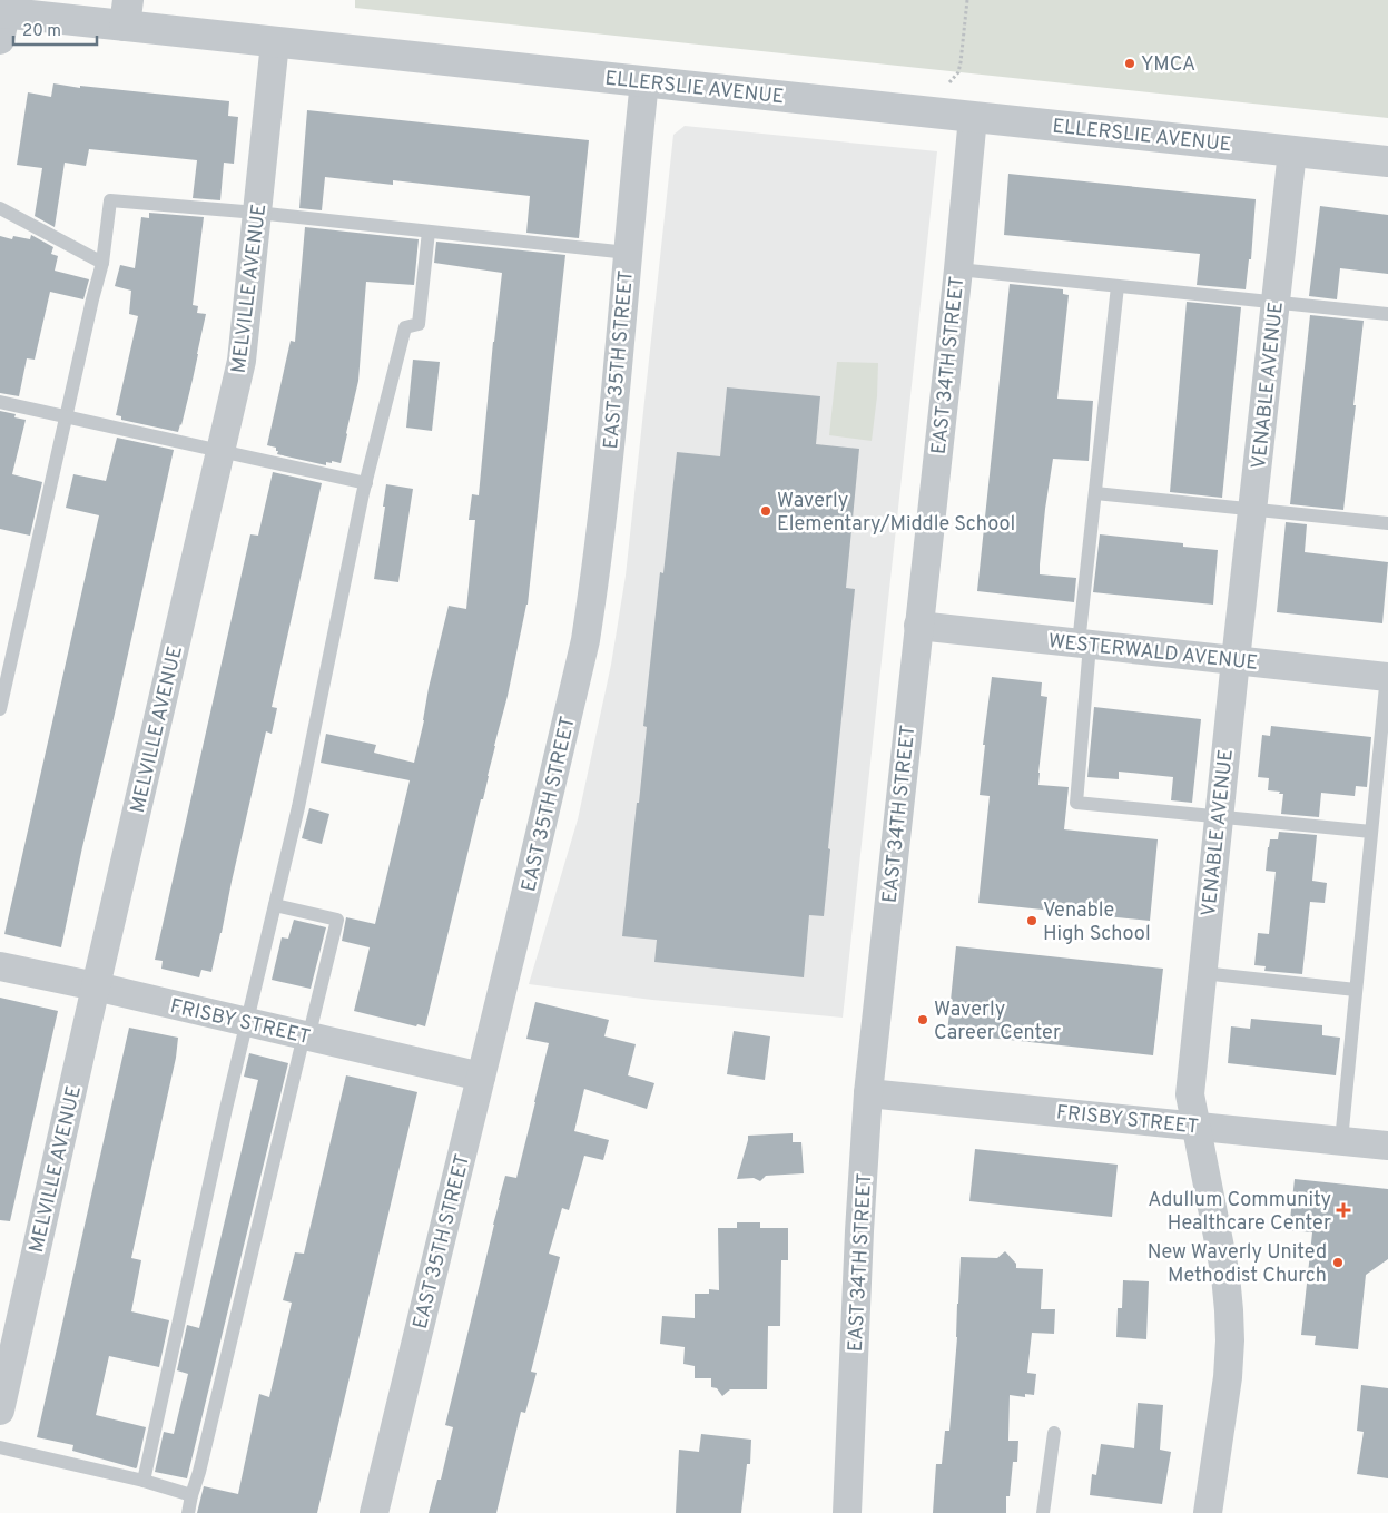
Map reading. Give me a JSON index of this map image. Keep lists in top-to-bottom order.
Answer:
{
  "streets": {
    "street": [
      "ELLERSLIE AVENUE",
      "MELVILLE AVENUE",
      "EAST 35TH STREET",
      "EAST 34TH STREET",
      "VENABLE AVENUE",
      "WESTERWALD AVENUE",
      "FRISBY STREET"
    ]
  },
  "crossings": [
    ["ELLERSLIE AVENUE", "MELVILLE AVENUE"],
    ["ELLERSLIE AVENUE", "EAST 35TH STREET"],
    ["ELLERSLIE AVENUE", "EAST 34TH STREET"],
    ["ELLERSLIE AVENUE", "VENABLE AVENUE"],
    ["MELVILLE AVENUE", "FRISBY STREET"],
    ["EAST 35TH STREET", "FRISBY STREET"],
    ["EAST 34TH STREET", "WESTERWALD AVENUE"],
    ["EAST 34TH STREET", "FRISBY STREET"],
    ["VENABLE AVENUE", "WESTERWALD AVENUE"],
    ["VENABLE AVENUE", "FRISBY STREET"]
  ],
  "places": {
    "other": [
      "YMCA",
      "Waverly Elementary/Middle School",
      "Venable High School",
      "Waverly Career Center",
      "New Waverly United Methodist Church"
    ],
    "health": ["Adullum Community Healthcare Center"]
  },
  "scale_bar": "20 m"
}
